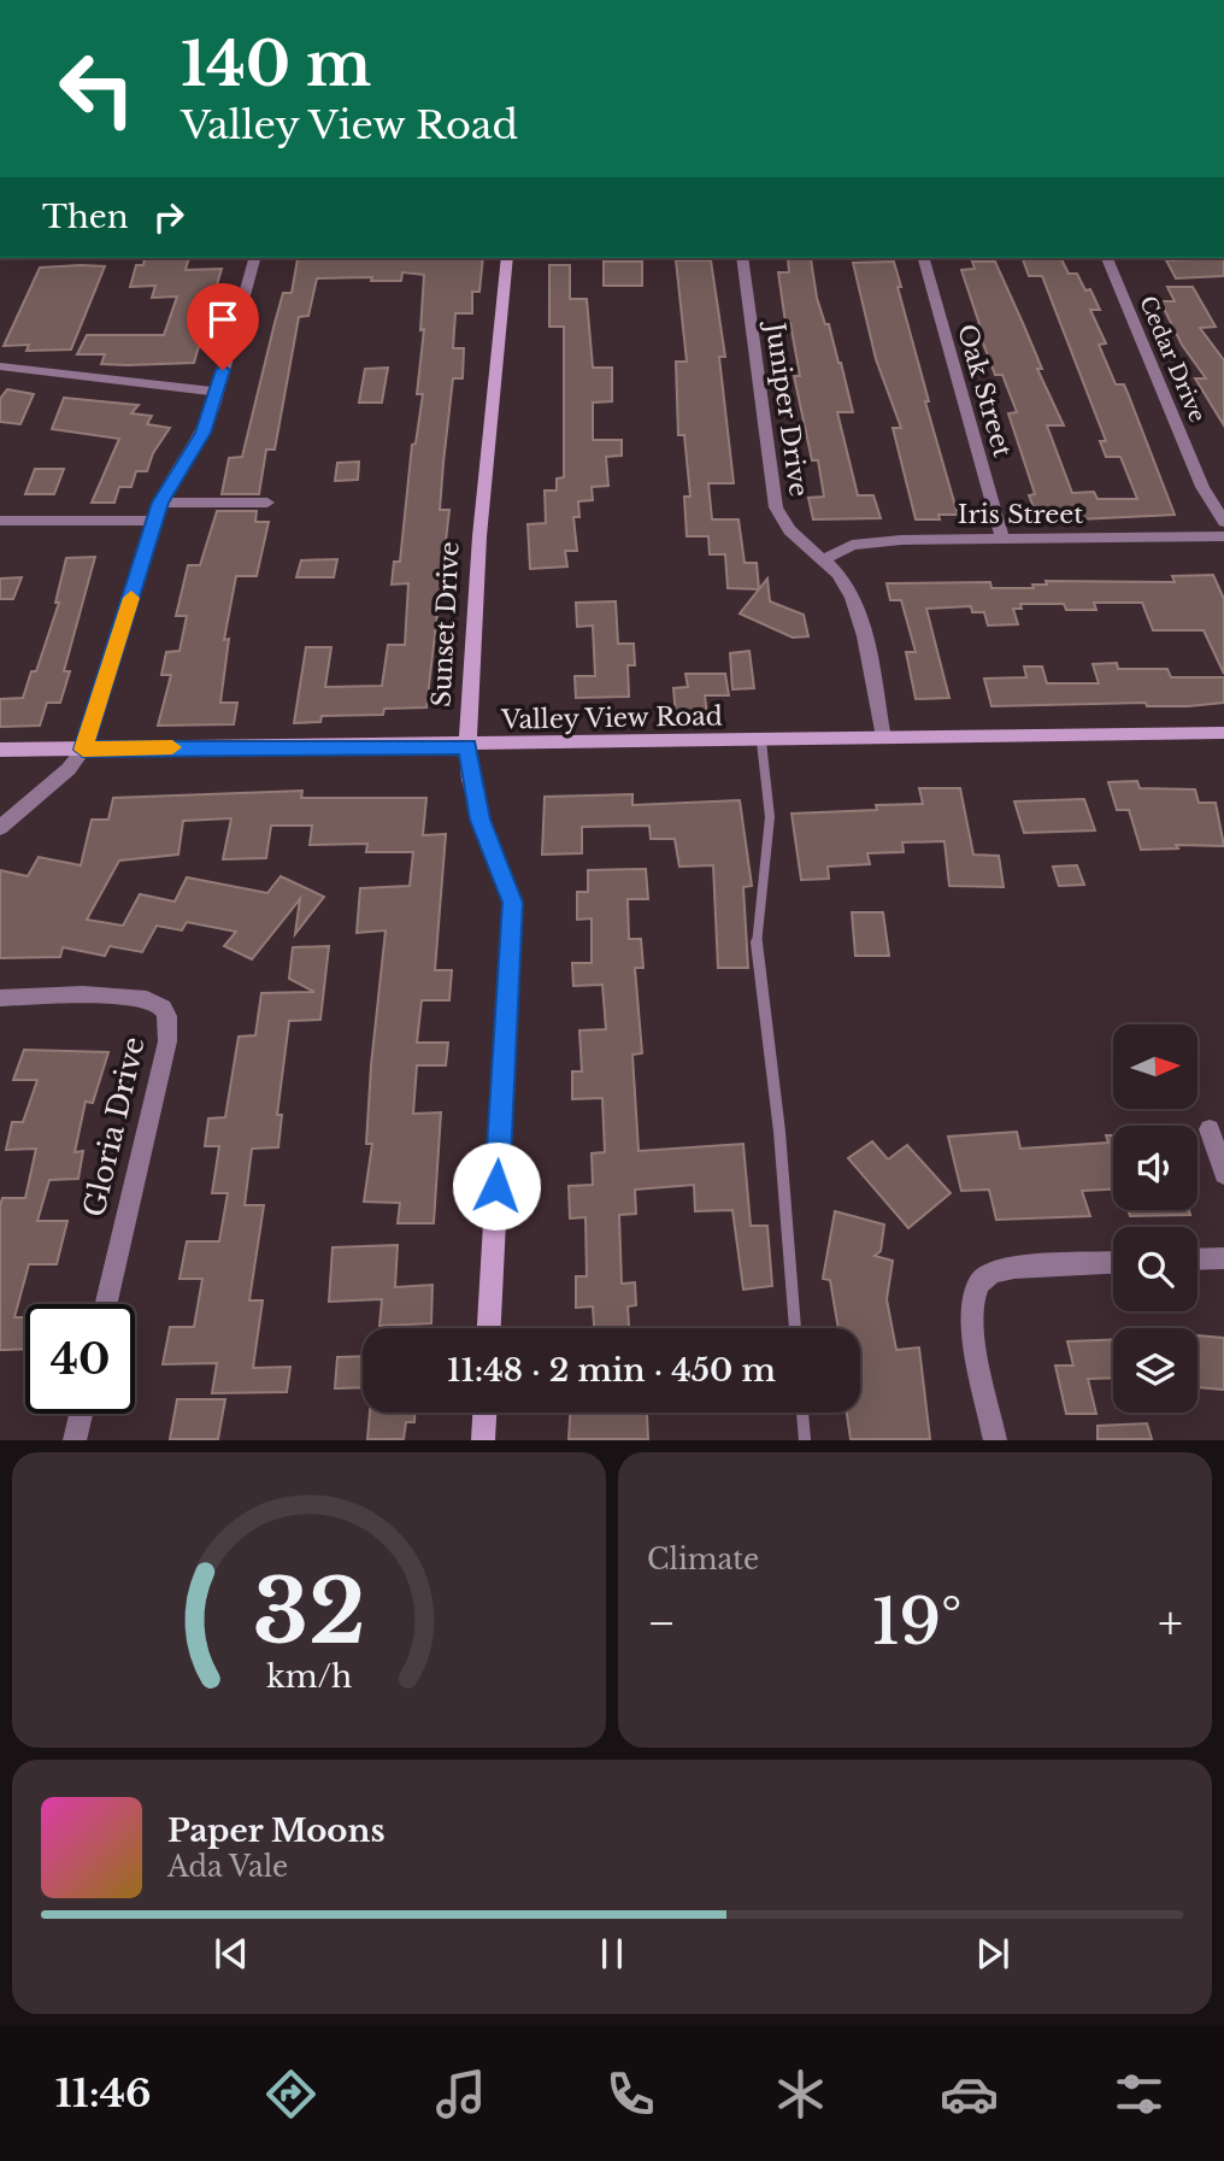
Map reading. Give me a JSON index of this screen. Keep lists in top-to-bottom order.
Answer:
{
  "streets": {
    "street": [
      "Cedar Drive",
      "Oak Street",
      "Juniper Drive",
      "Iris Street",
      "Sunset Drive",
      "Valley View Road",
      "Gloria Drive"
    ]
  },
  "crossings": [
    ["Oak Street", "Iris Street"],
    ["Juniper Drive", "Iris Street"],
    ["Juniper Drive", "Valley View Road"],
    ["Sunset Drive", "Valley View Road"]
  ],
  "north": "right",
  "page": {
    "turn": ["140 m", "Valley View Road"],
    "then": "Then",
    "limit": "40",
    "trip": "11:48 · 2 min · 450 m",
    "tile": "Climate",
    "heat": ["−", "19°", "+"],
    "song": ["Paper Moons", "Ada Vale"],
    "tabs": "11:46",
    "gauge": ["32", "km/h"]
  }
}
